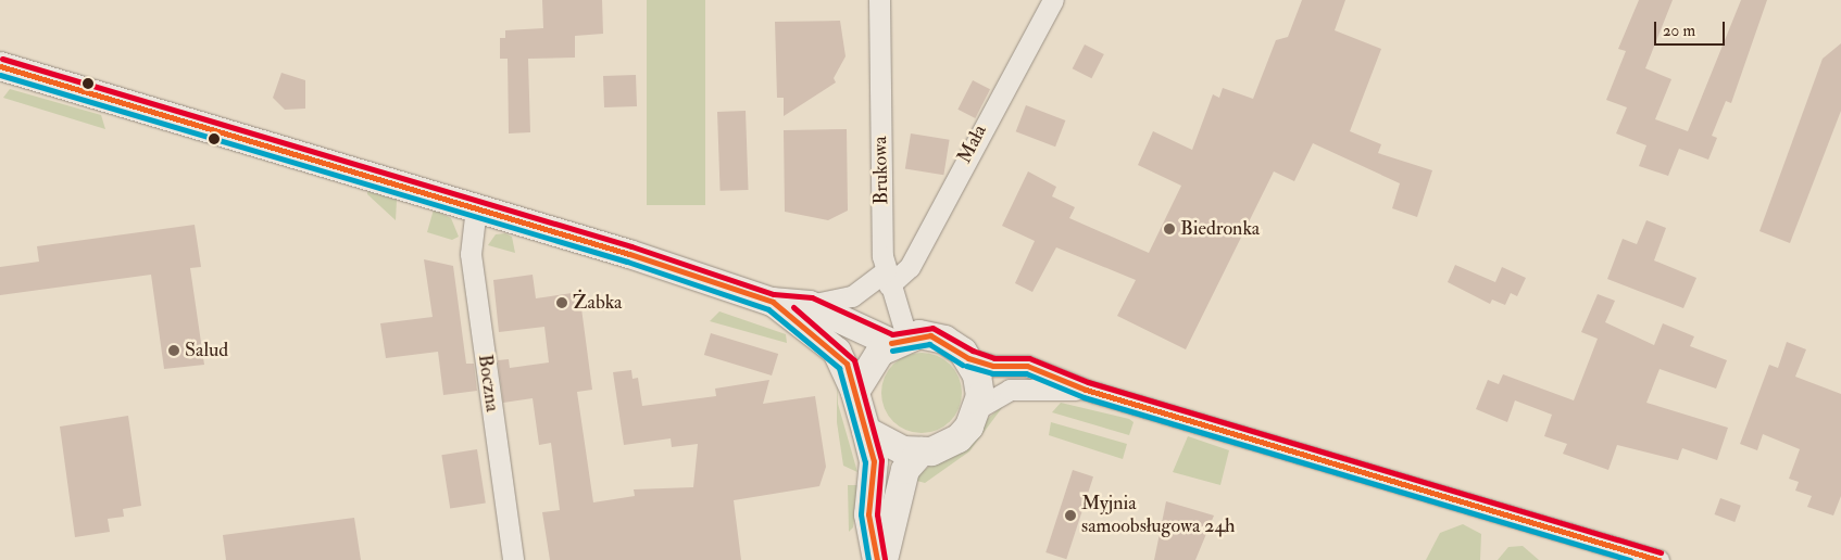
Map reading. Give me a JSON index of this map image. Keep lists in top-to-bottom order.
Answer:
{
  "streets": {
    "street": ["Mała", "Brukowa", "Boczna"]
  },
  "crossings": [
    ["Mała", "Brukowa"]
  ],
  "places": [
    "Biedronka",
    "Żabka",
    "Salud",
    "Myjnia samoobsługowa 24h"
  ],
  "scale_bar": "20 m"
}
